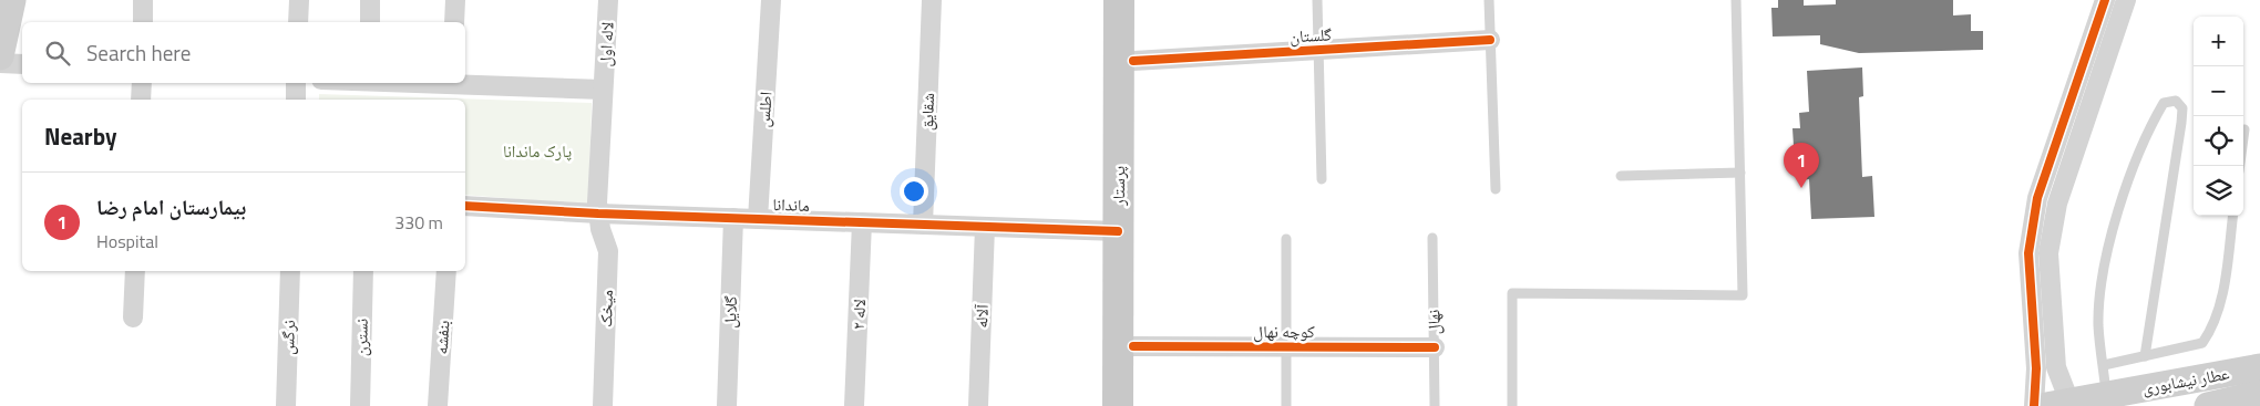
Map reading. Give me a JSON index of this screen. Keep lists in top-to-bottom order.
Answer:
{
  "streets": {
    "main road": ["پرستار", "عطار نیشابوری"],
    "street": [
      "گلستان",
      "لاله اول",
      "اطلس",
      "شقایق",
      "ماندانا",
      "میخک",
      "گلایل",
      "لاله ۲",
      "آلاله",
      "کوچه نهال",
      "نرگس",
      "نسترن",
      "بنفشه"
    ],
    "lane": ["نهال"]
  },
  "crossings": [
    ["گلستان", "پرستار"],
    ["اطلس", "ماندانا"],
    ["شقایق", "ماندانا"],
    ["پرستار", "ماندانا"],
    ["پرستار", "کوچه نهال"],
    ["ماندانا", "میخک"],
    ["ماندانا", "گلایل"],
    ["ماندانا", "لاله ۲"],
    ["ماندانا", "آلاله"],
    ["نهال", "کوچه نهال"]
  ],
  "parks": ["پارک ماندانا"],
  "page": {
    "map_buttons": ["+", "−"],
    "search": "Search here",
    "heading": "Nearby",
    "pins": "1",
    "list": [
      {
        "mark": "1",
        "name": "بیمارستان امام رضا",
        "note": "Hospital",
        "value": "330 m"
      }
    ]
  }
}
